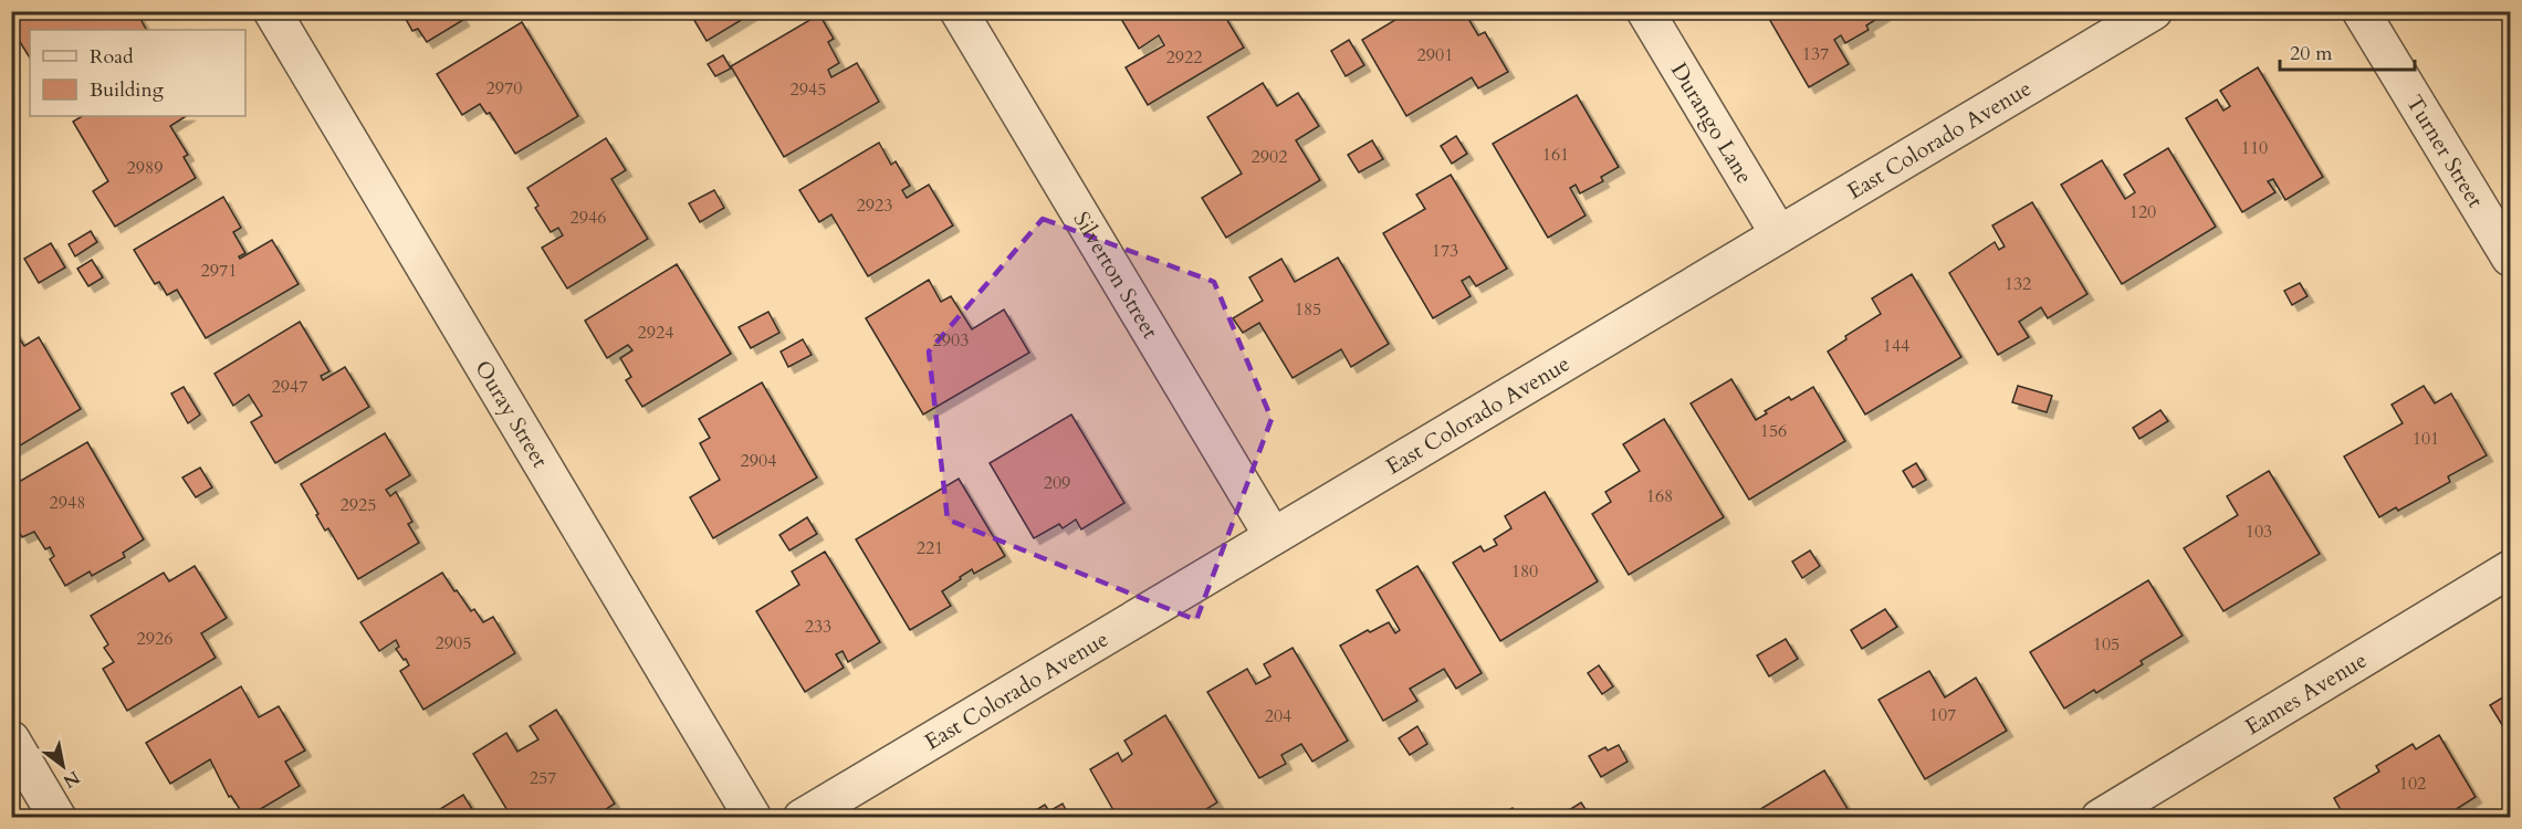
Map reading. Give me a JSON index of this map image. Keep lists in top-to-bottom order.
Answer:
{
  "streets": {
    "street": [
      "Durango Lane",
      "East Colorado Avenue",
      "Turner Street",
      "Silverton Street",
      "Ouray Street",
      "Eames Avenue"
    ]
  },
  "crossings": [
    ["Durango Lane", "East Colorado Avenue"],
    ["East Colorado Avenue", "Silverton Street"]
  ],
  "house_numbers": [
    "137",
    "2901",
    "2922",
    "2970",
    "2945",
    "110",
    "161",
    "2902",
    "2989",
    "2923",
    "120",
    "2946",
    "173",
    "2971",
    "132",
    "185",
    "2924",
    "2903",
    "144",
    "2947",
    "156",
    "101",
    "2904",
    "209",
    "168",
    "2948",
    "2925",
    "103",
    "221",
    "180",
    "233",
    "2926",
    "2905",
    "105",
    "107",
    "204",
    "257",
    "102"
  ],
  "legend": ["Road", "Building"],
  "scale_bar": "20 m",
  "north": "bottom right"
}
